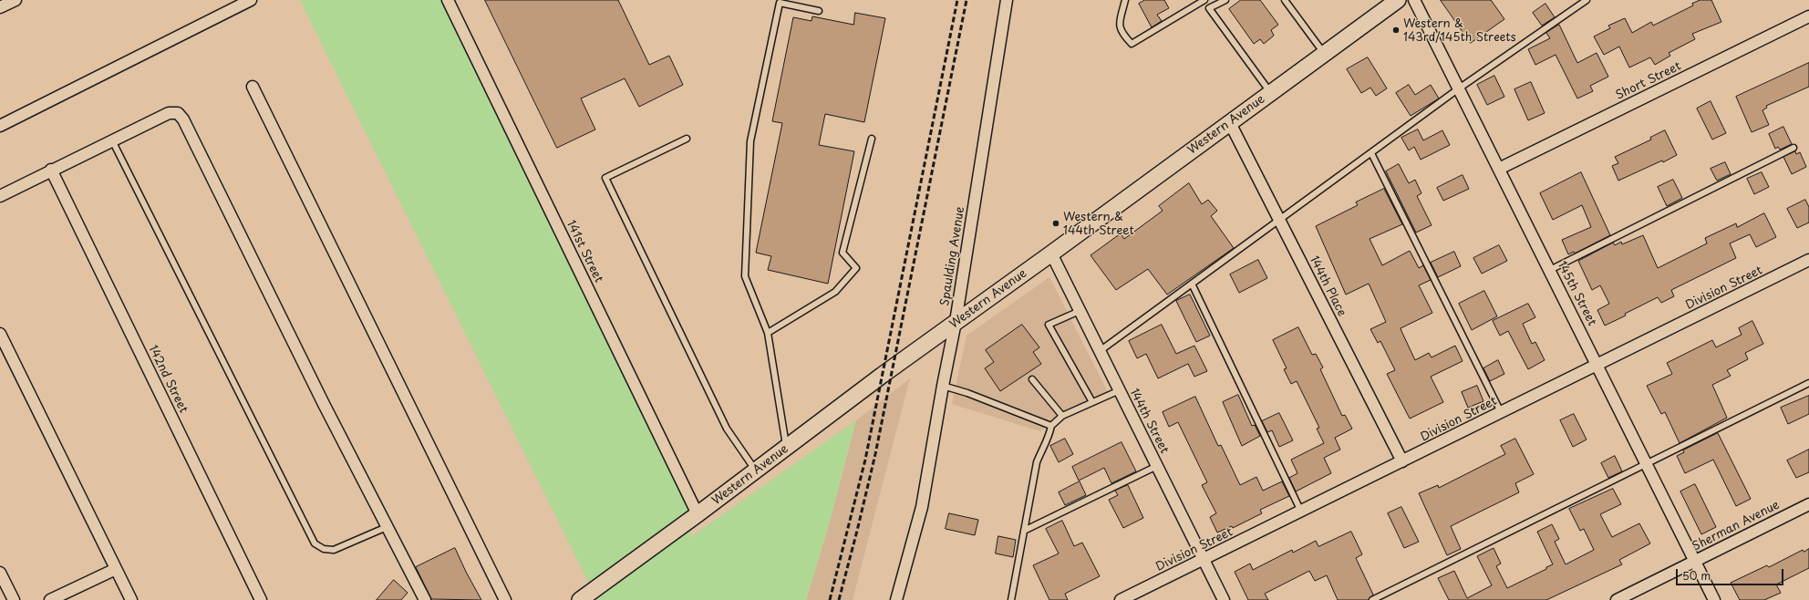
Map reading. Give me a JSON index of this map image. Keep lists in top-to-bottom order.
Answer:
{
  "streets": {
    "main road": ["Western Avenue"],
    "street": [
      "Short Street",
      "141st Street",
      "Spaulding Avenue",
      "144th Place",
      "Division Street",
      "145th Street",
      "142nd Street",
      "144th Street",
      "Sherman Avenue"
    ]
  },
  "crossings": [
    ["Short Street", "145th Street"],
    ["Western Avenue", "141st Street"],
    ["Western Avenue", "Spaulding Avenue"],
    ["Western Avenue", "144th Place"],
    ["Western Avenue", "144th Street"],
    ["144th Place", "Division Street"],
    ["Division Street", "145th Street"],
    ["Division Street", "144th Street"],
    ["145th Street", "Sherman Avenue"]
  ],
  "places": ["Western & 143rd/145th Streets", "Western & 144th Street"],
  "scale_bar": "50 m"
}
